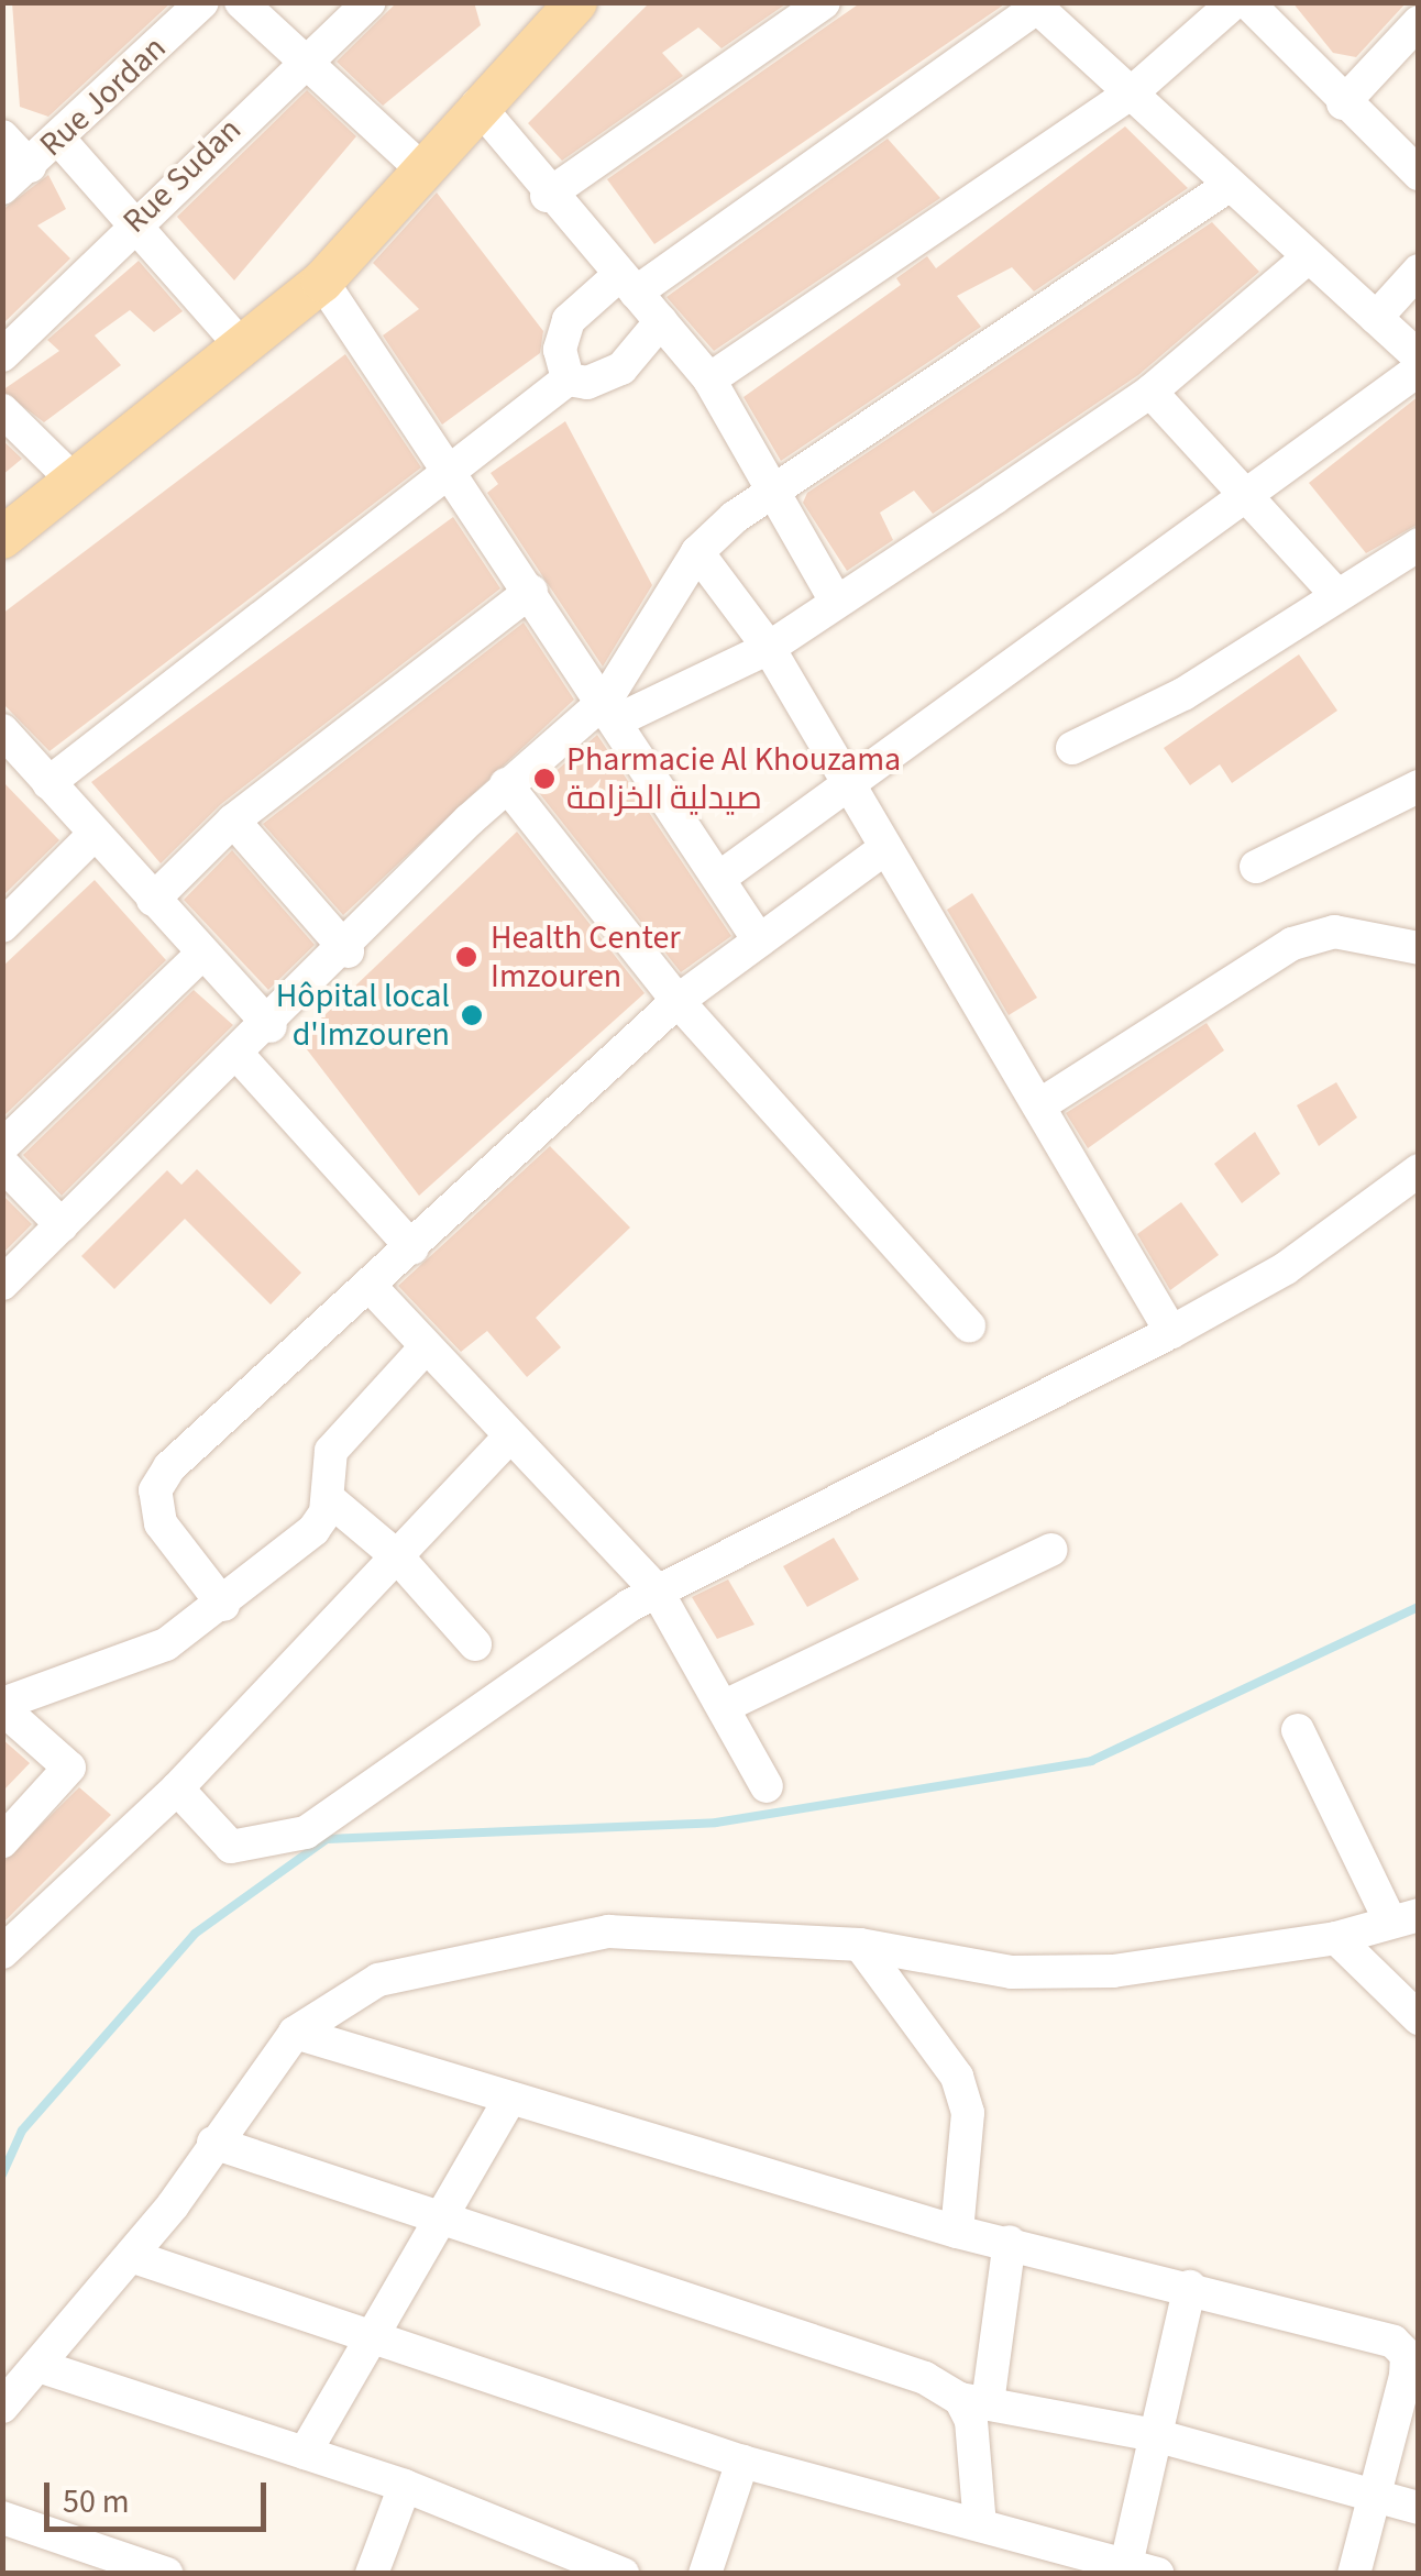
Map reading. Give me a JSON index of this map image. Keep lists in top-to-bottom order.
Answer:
{
  "streets": {
    "street": ["Rue Jordan", "Rue Sudan"]
  },
  "places": ["Pharmacie Al Khouzama صيدلية الخزامة", "Health Center Imzouren", "Hôpital local d'Imzouren"],
  "scale_bar": "50 m"
}
